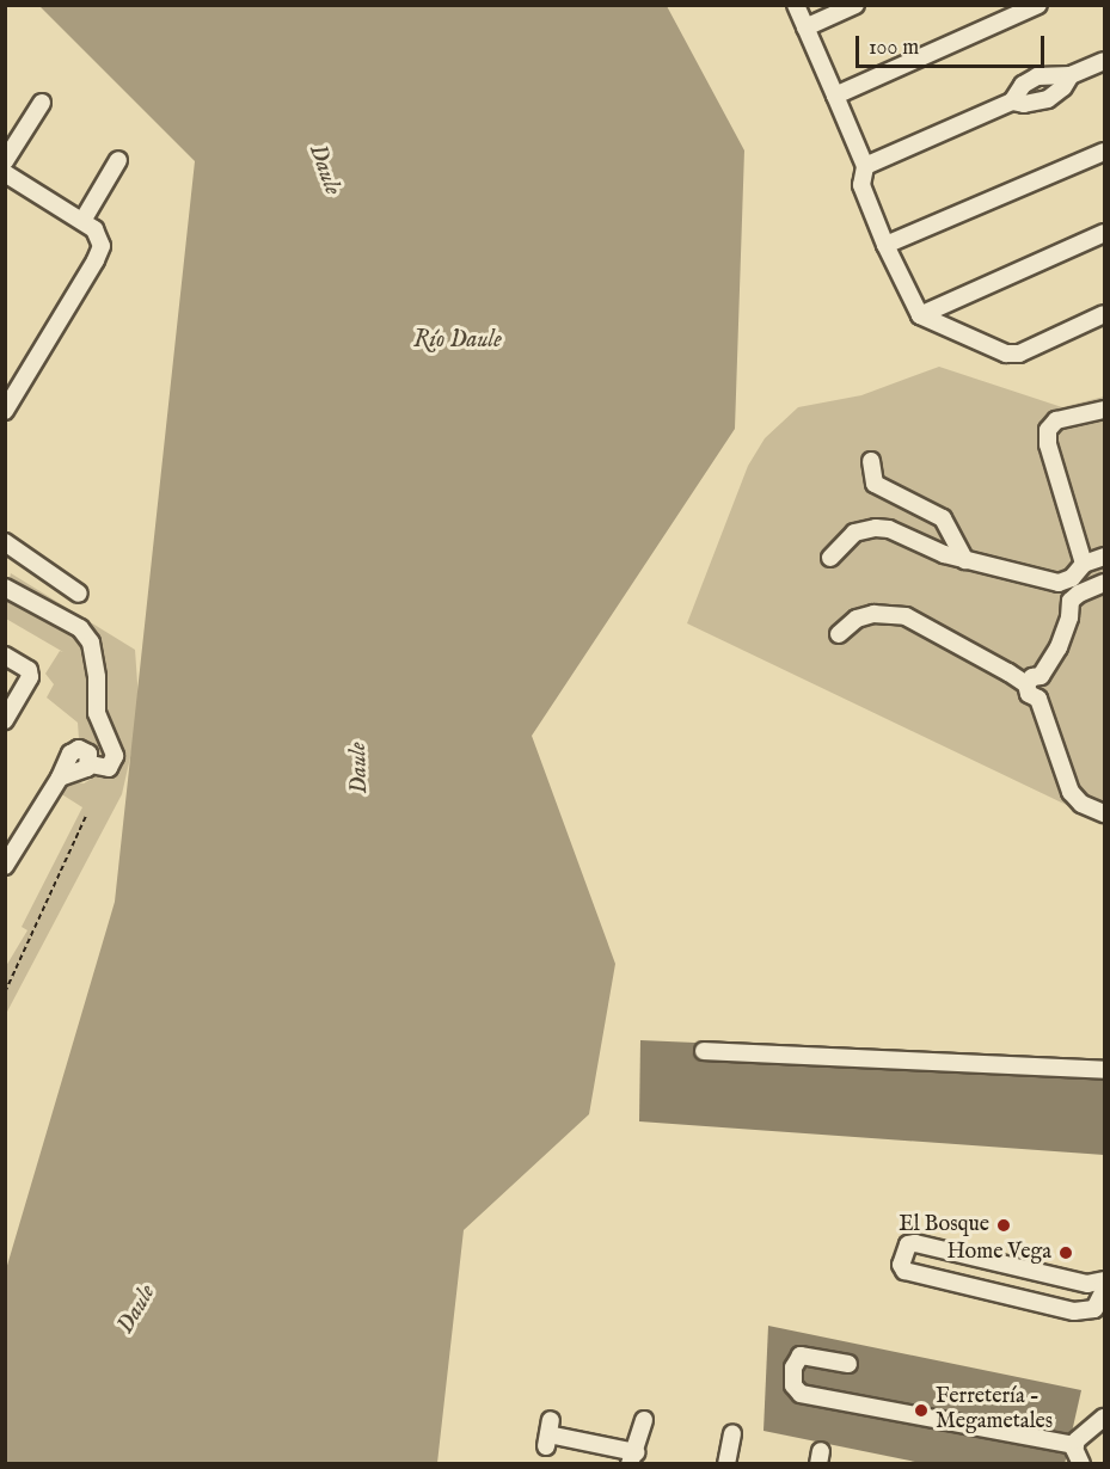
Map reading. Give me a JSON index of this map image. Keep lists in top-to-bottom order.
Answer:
{
  "water": ["Daule", "Río Daule"],
  "places": ["El Bosque", "Home Vega", "Ferretería - Megametales"],
  "scale_bar": "100 m"
}
